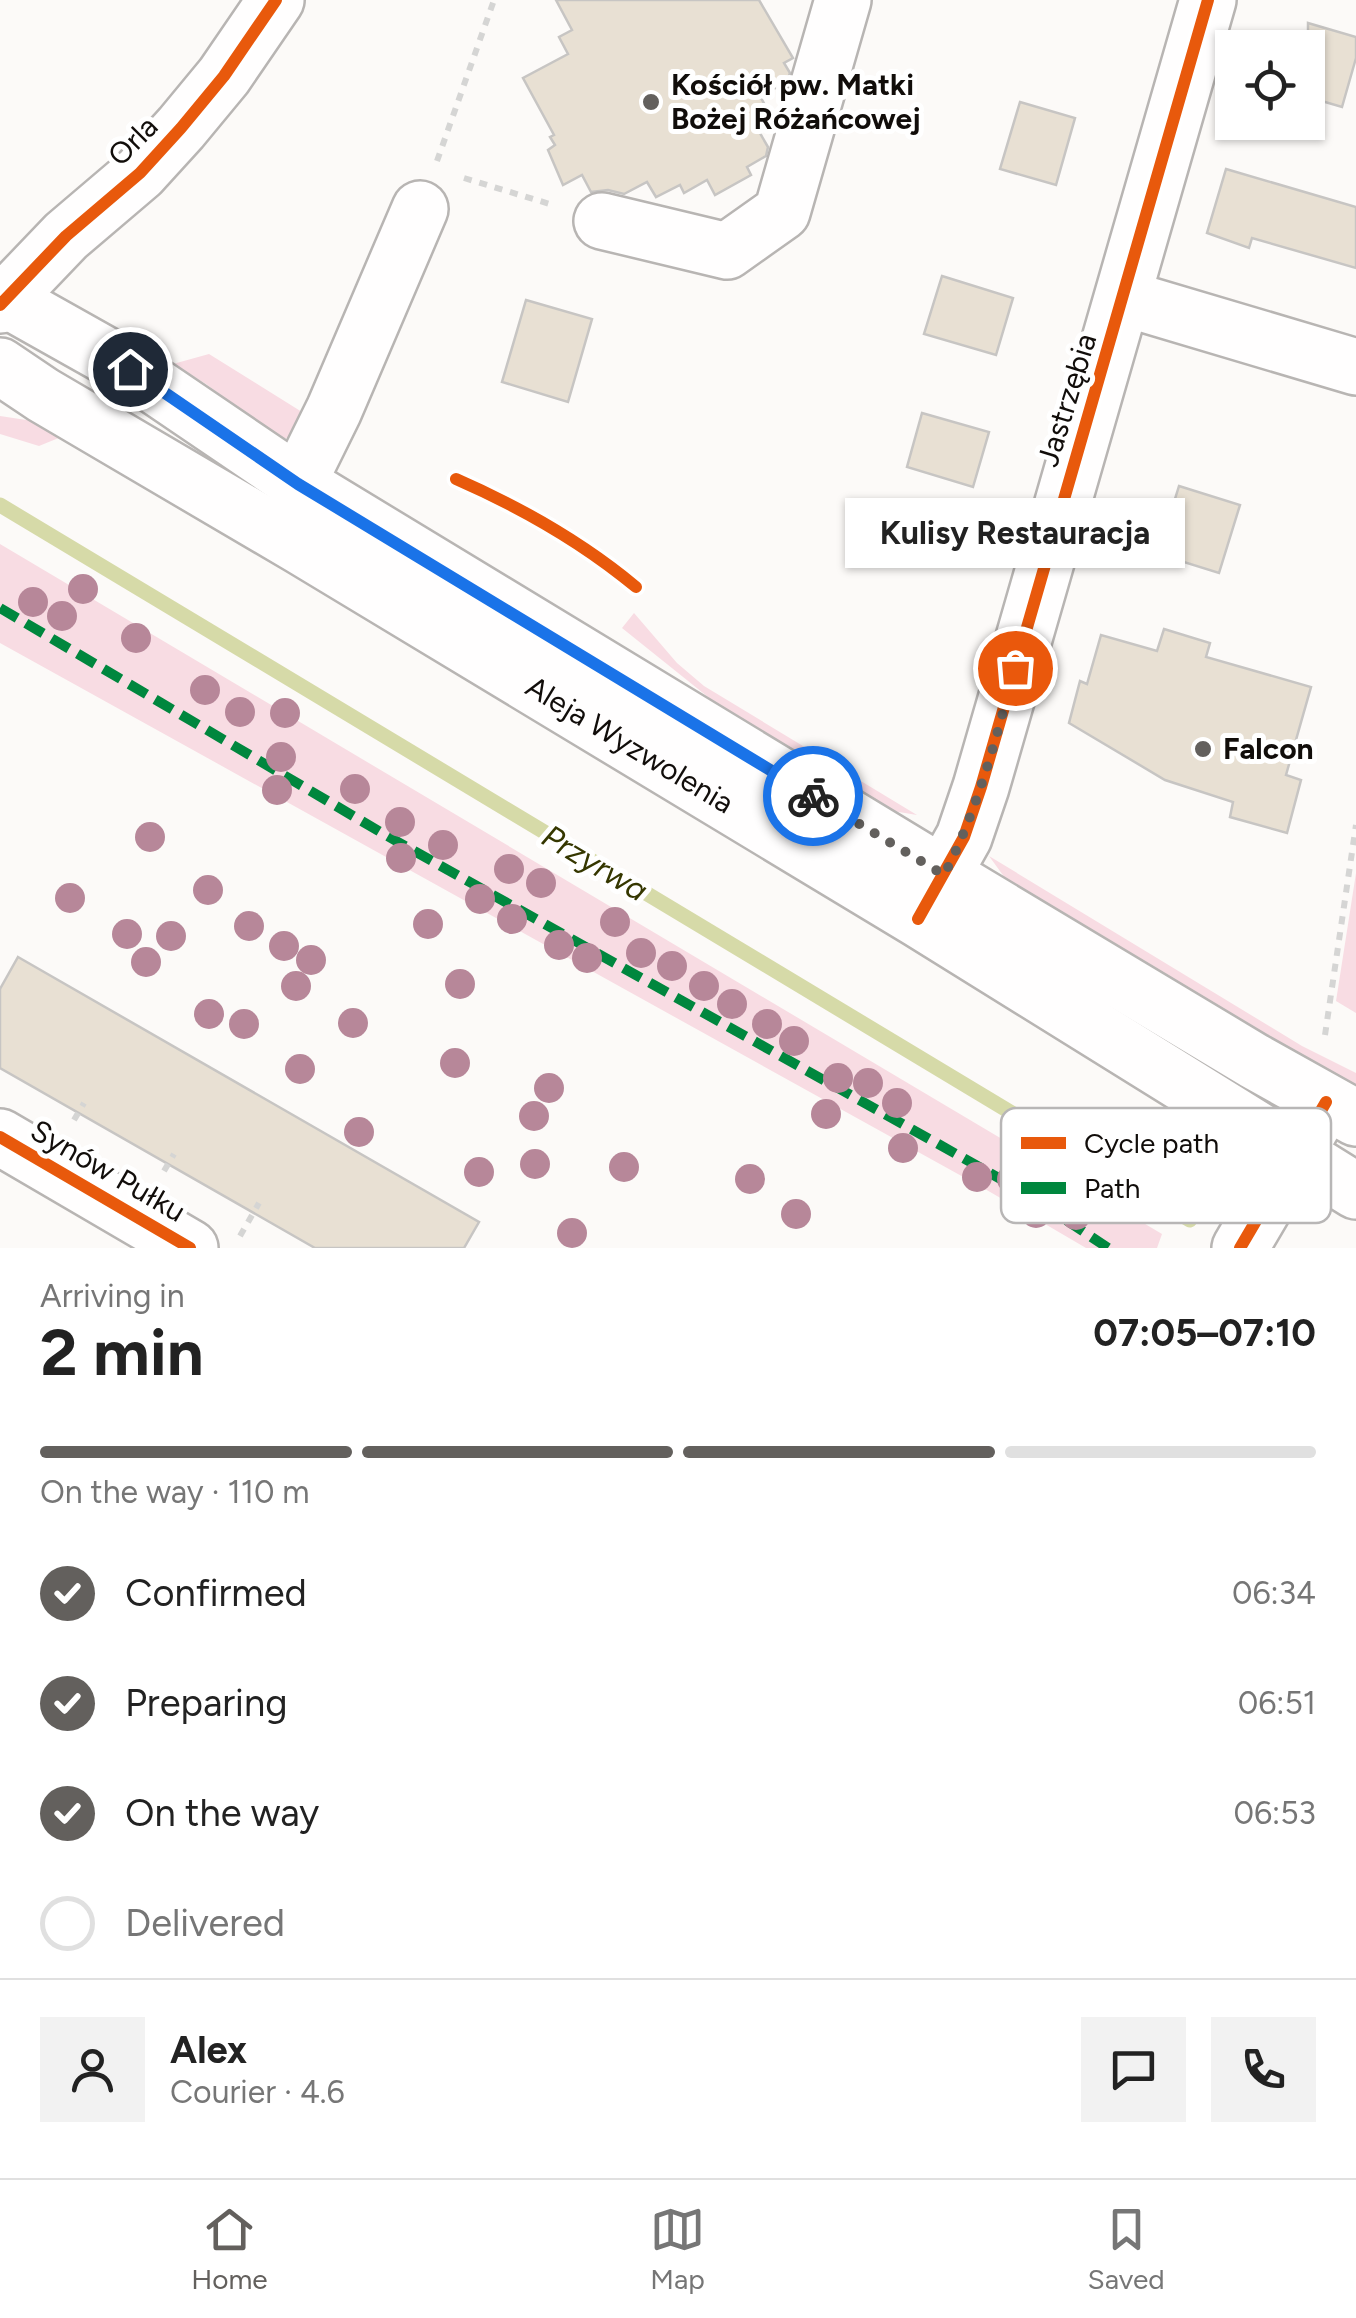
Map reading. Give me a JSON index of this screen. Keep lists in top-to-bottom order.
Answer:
{
  "streets": {
    "main road": [
      "Orla",
      "Jastrzębia",
      "Aleja Wyzwolenia",
      "Synów Pułku"
    ]
  },
  "crossings": [
    ["Orla", "Aleja Wyzwolenia"],
    ["Jastrzębia", "Aleja Wyzwolenia"]
  ],
  "water": ["Przyrwa"],
  "places": ["Kościół pw. Matki Bożej Różańcowej", "Kulisy Restauracja", "Falcon"],
  "legend": ["Cycle path", "Path"],
  "page": {
    "bubble": "Kulisy Restauracja",
    "heading": ["2 min", "Arriving in", "07:05–07:10"],
    "panel": ["Alex", "Courier · 4.6"],
    "bar": "On the way · 110 m",
    "list": [
      ["Confirmed", "06:34"],
      ["Preparing", "06:51"],
      ["On the way", "06:53"],
      "Delivered"
    ],
    "tabs": ["Home", "Map", "Saved"]
  }
}
